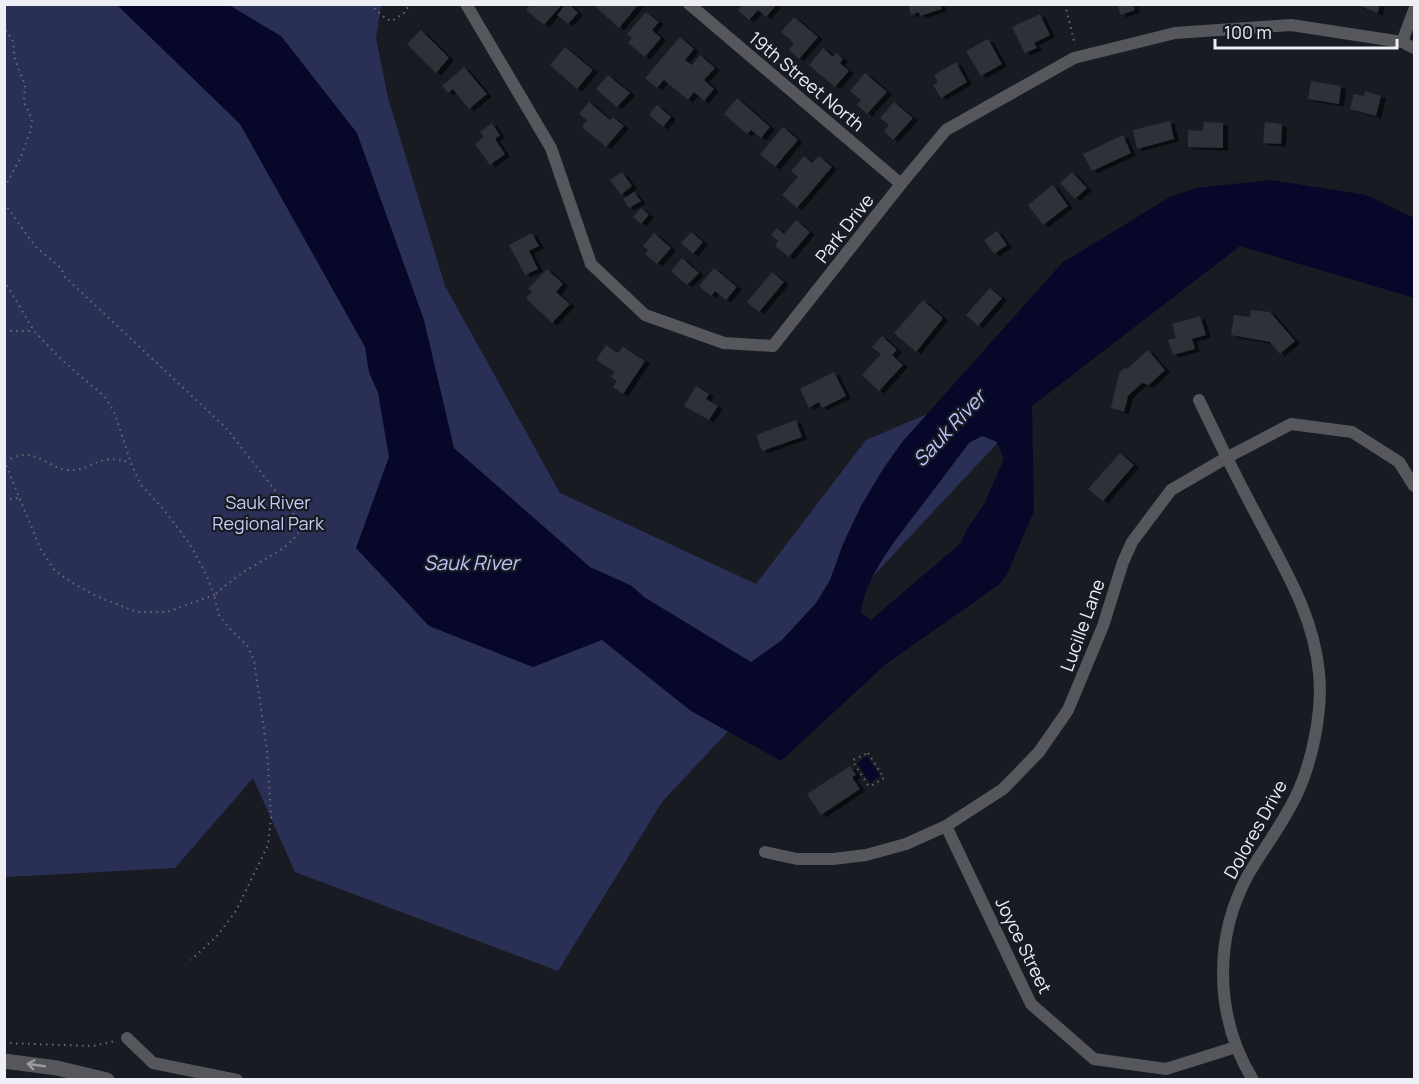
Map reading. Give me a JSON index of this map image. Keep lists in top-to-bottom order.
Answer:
{
  "streets": {
    "street": [
      "19th Street North",
      "Park Drive",
      "Lucille Lane",
      "Dolores Drive",
      "Joyce Street"
    ]
  },
  "crossings": [
    ["19th Street North", "Park Drive"],
    ["Lucille Lane", "Dolores Drive"],
    ["Lucille Lane", "Joyce Street"],
    ["Dolores Drive", "Joyce Street"]
  ],
  "water": ["Sauk River"],
  "parks": ["Sauk River Regional Park"],
  "scale_bar": "100 m"
}
